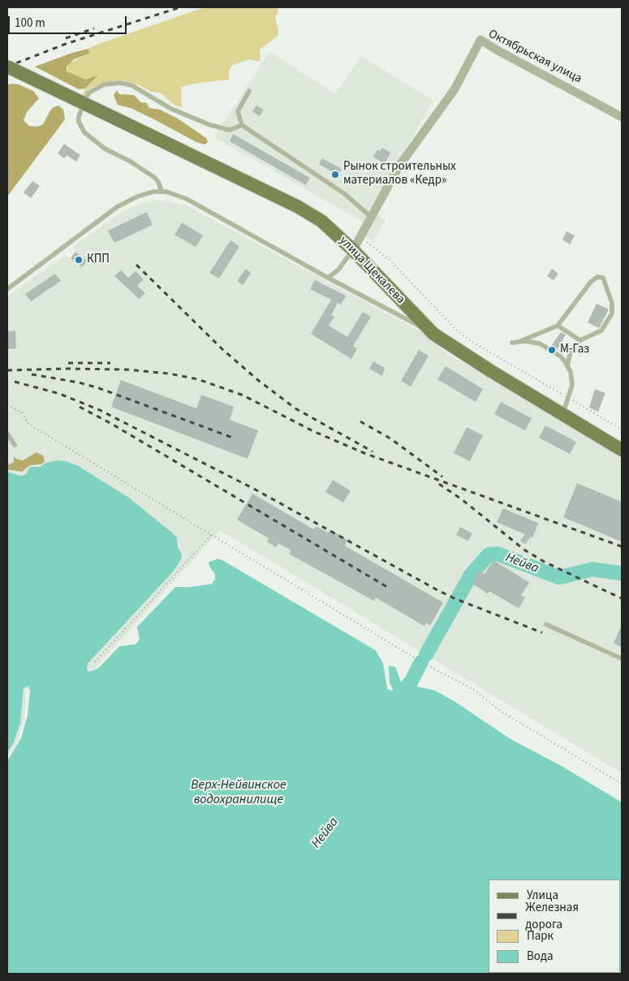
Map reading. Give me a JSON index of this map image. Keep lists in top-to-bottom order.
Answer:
{
  "streets": {
    "main road": ["улица Щекалева"],
    "street": ["Октябрьская улица"]
  },
  "crossings": [
    ["Октябрьская улица", "улица Щекалева"]
  ],
  "water": ["Нейва", "Верх-Нейвинское водохранилище"],
  "places": ["Рынок строительных материалов «Кедр»", "КПП", "М-Газ"],
  "legend": [
    "Улица",
    "Железная дорога",
    "Парк",
    "Вода"
  ],
  "scale_bar": "100 m"
}
